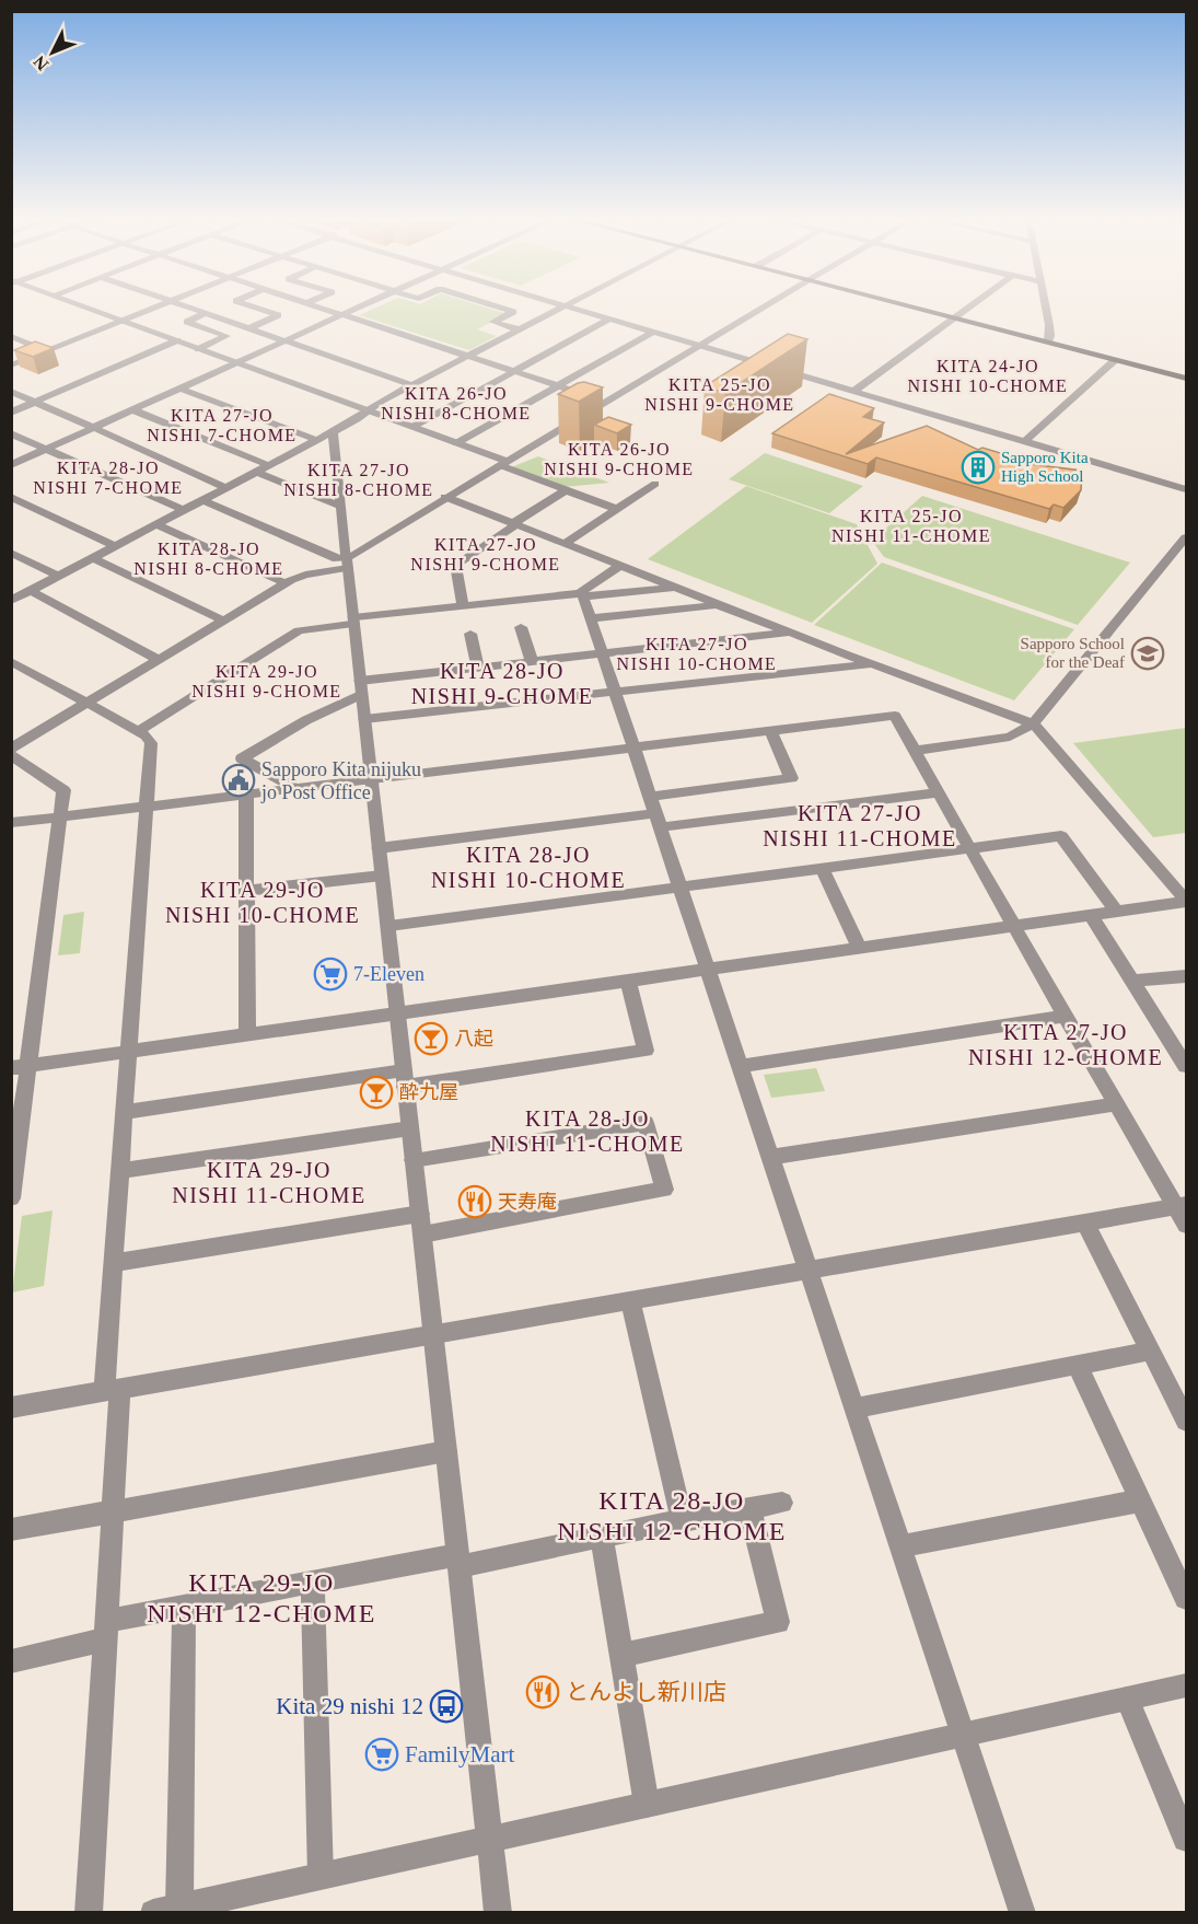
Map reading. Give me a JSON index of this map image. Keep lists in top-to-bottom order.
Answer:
{
  "districts": [
    "KITA 24-JO NISHI 10-CHOME",
    "KITA 25-JO NISHI 9-CHOME",
    "KITA 26-JO NISHI 8-CHOME",
    "KITA 27-JO NISHI 7-CHOME",
    "KITA 26-JO NISHI 9-CHOME",
    "KITA 28-JO NISHI 7-CHOME",
    "KITA 27-JO NISHI 8-CHOME",
    "KITA 25-JO NISHI 11-CHOME",
    "KITA 27-JO NISHI 9-CHOME",
    "KITA 28-JO NISHI 8-CHOME",
    "KITA 27-JO NISHI 10-CHOME",
    "KITA 29-JO NISHI 9-CHOME",
    "KITA 28-JO NISHI 9-CHOME",
    "KITA 27-JO NISHI 11-CHOME",
    "KITA 28-JO NISHI 10-CHOME",
    "KITA 29-JO NISHI 10-CHOME",
    "KITA 27-JO NISHI 12-CHOME",
    "KITA 28-JO NISHI 11-CHOME",
    "KITA 29-JO NISHI 11-CHOME",
    "KITA 28-JO NISHI 12-CHOME",
    "KITA 29-JO NISHI 12-CHOME"
  ],
  "places": {
    "building": ["Sapporo Kita High School"],
    "school or university": ["Sapporo School for the Deaf"],
    "public building": ["Sapporo Kita nijuku jo Post Office"],
    "supermarket": ["7-Eleven", "FamilyMart"],
    "bar": ["八起", "酔九屋"],
    "restaurant": ["天寿庵", "とんよし新川店"],
    "bus stop": ["Kita 29 nishi 12"]
  },
  "north": "bottom left"
}
